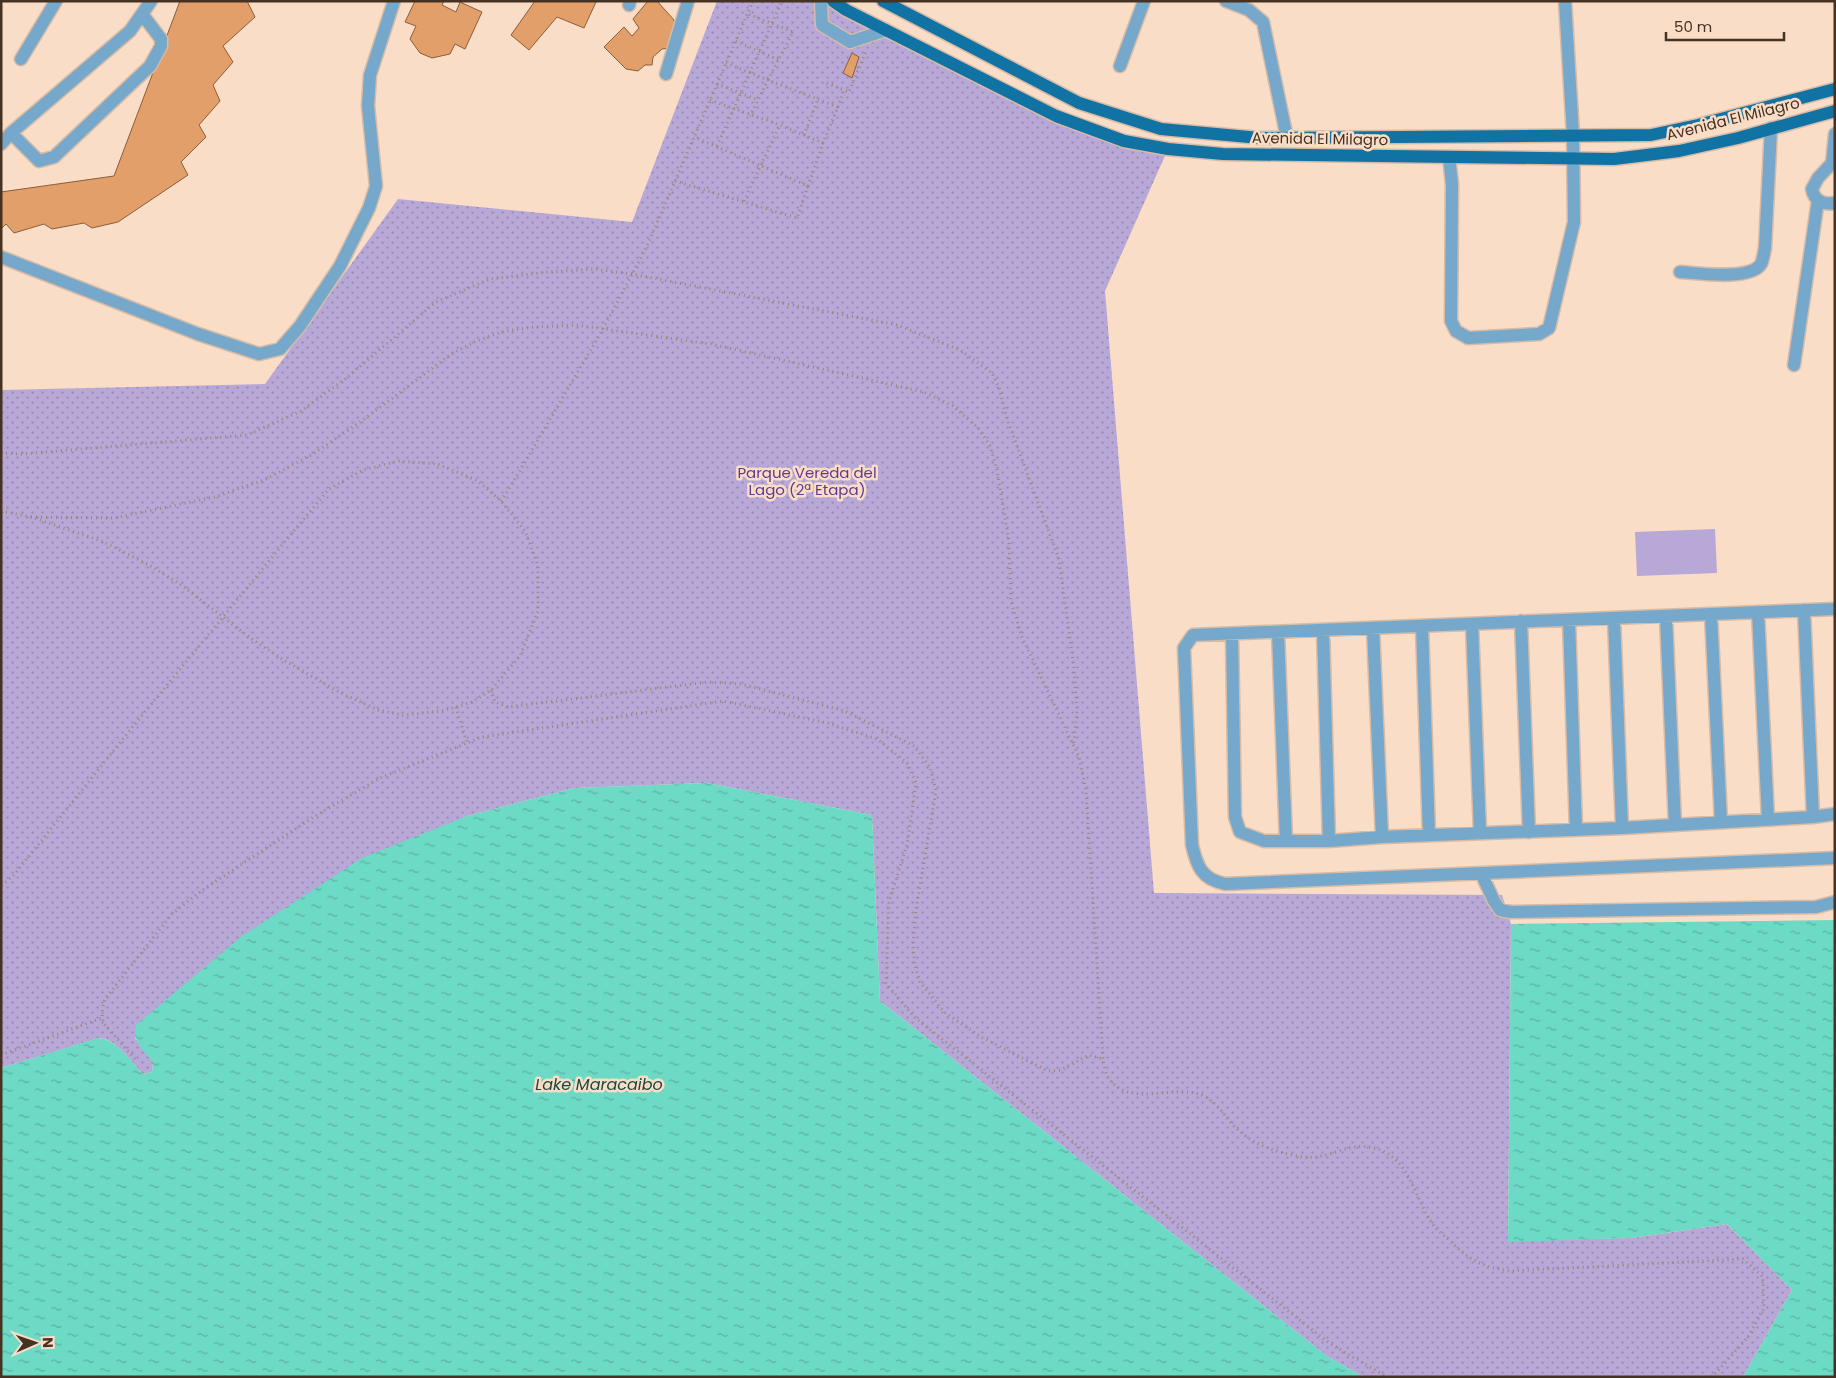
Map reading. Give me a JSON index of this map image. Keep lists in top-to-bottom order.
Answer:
{
  "streets": {
    "main road": ["Avenida El Milagro"]
  },
  "water": ["Lake Maracaibo"],
  "parks": ["Parque Vereda del Lago (2ª Etapa)"],
  "scale_bar": "50 m",
  "north": "right"
}
